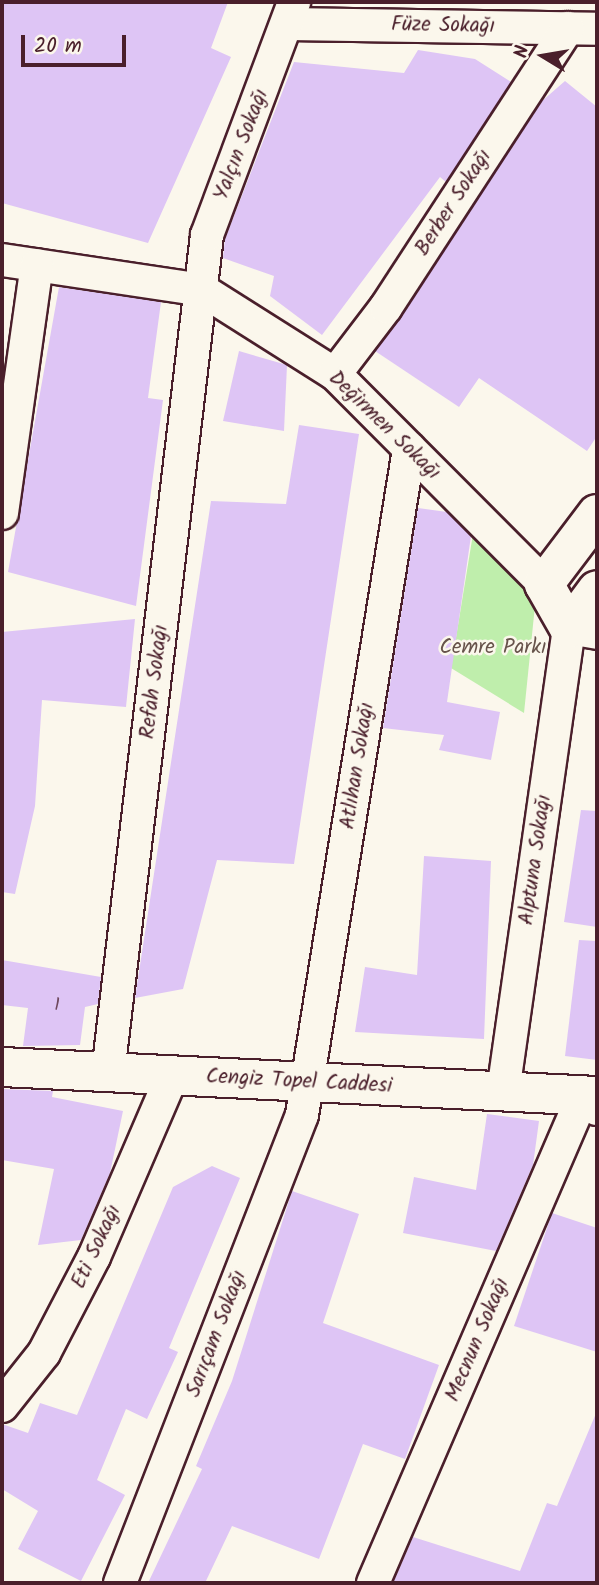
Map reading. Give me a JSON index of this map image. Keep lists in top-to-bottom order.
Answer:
{
  "streets": {
    "street": [
      "Füze Sokağı",
      "Yalçın Sokağı",
      "Berber Sokağı",
      "Değirmen Sokağı",
      "Refah Sokağı",
      "Atlıhan Sokağı",
      "Alptuna Sokağı",
      "Cengiz Topel Caddesi",
      "Eti Sokağı",
      "Sarıçam Sokağı",
      "Mecnun Sokağı"
    ]
  },
  "crossings": [
    ["Füze Sokağı", "Yalçın Sokağı"],
    ["Füze Sokağı", "Berber Sokağı"],
    ["Yalçın Sokağı", "Değirmen Sokağı"],
    ["Yalçın Sokağı", "Refah Sokağı"],
    ["Berber Sokağı", "Değirmen Sokağı"],
    ["Değirmen Sokağı", "Refah Sokağı"],
    ["Değirmen Sokağı", "Atlıhan Sokağı"],
    ["Değirmen Sokağı", "Alptuna Sokağı"],
    ["Refah Sokağı", "Cengiz Topel Caddesi"],
    ["Atlıhan Sokağı", "Cengiz Topel Caddesi"],
    ["Atlıhan Sokağı", "Sarıçam Sokağı"],
    ["Alptuna Sokağı", "Cengiz Topel Caddesi"],
    ["Cengiz Topel Caddesi", "Eti Sokağı"],
    ["Cengiz Topel Caddesi", "Sarıçam Sokağı"],
    ["Cengiz Topel Caddesi", "Mecnun Sokağı"]
  ],
  "parks": ["Cemre Parkı"],
  "house_numbers": ["1"],
  "scale_bar": "20 m",
  "north": "left"
}
